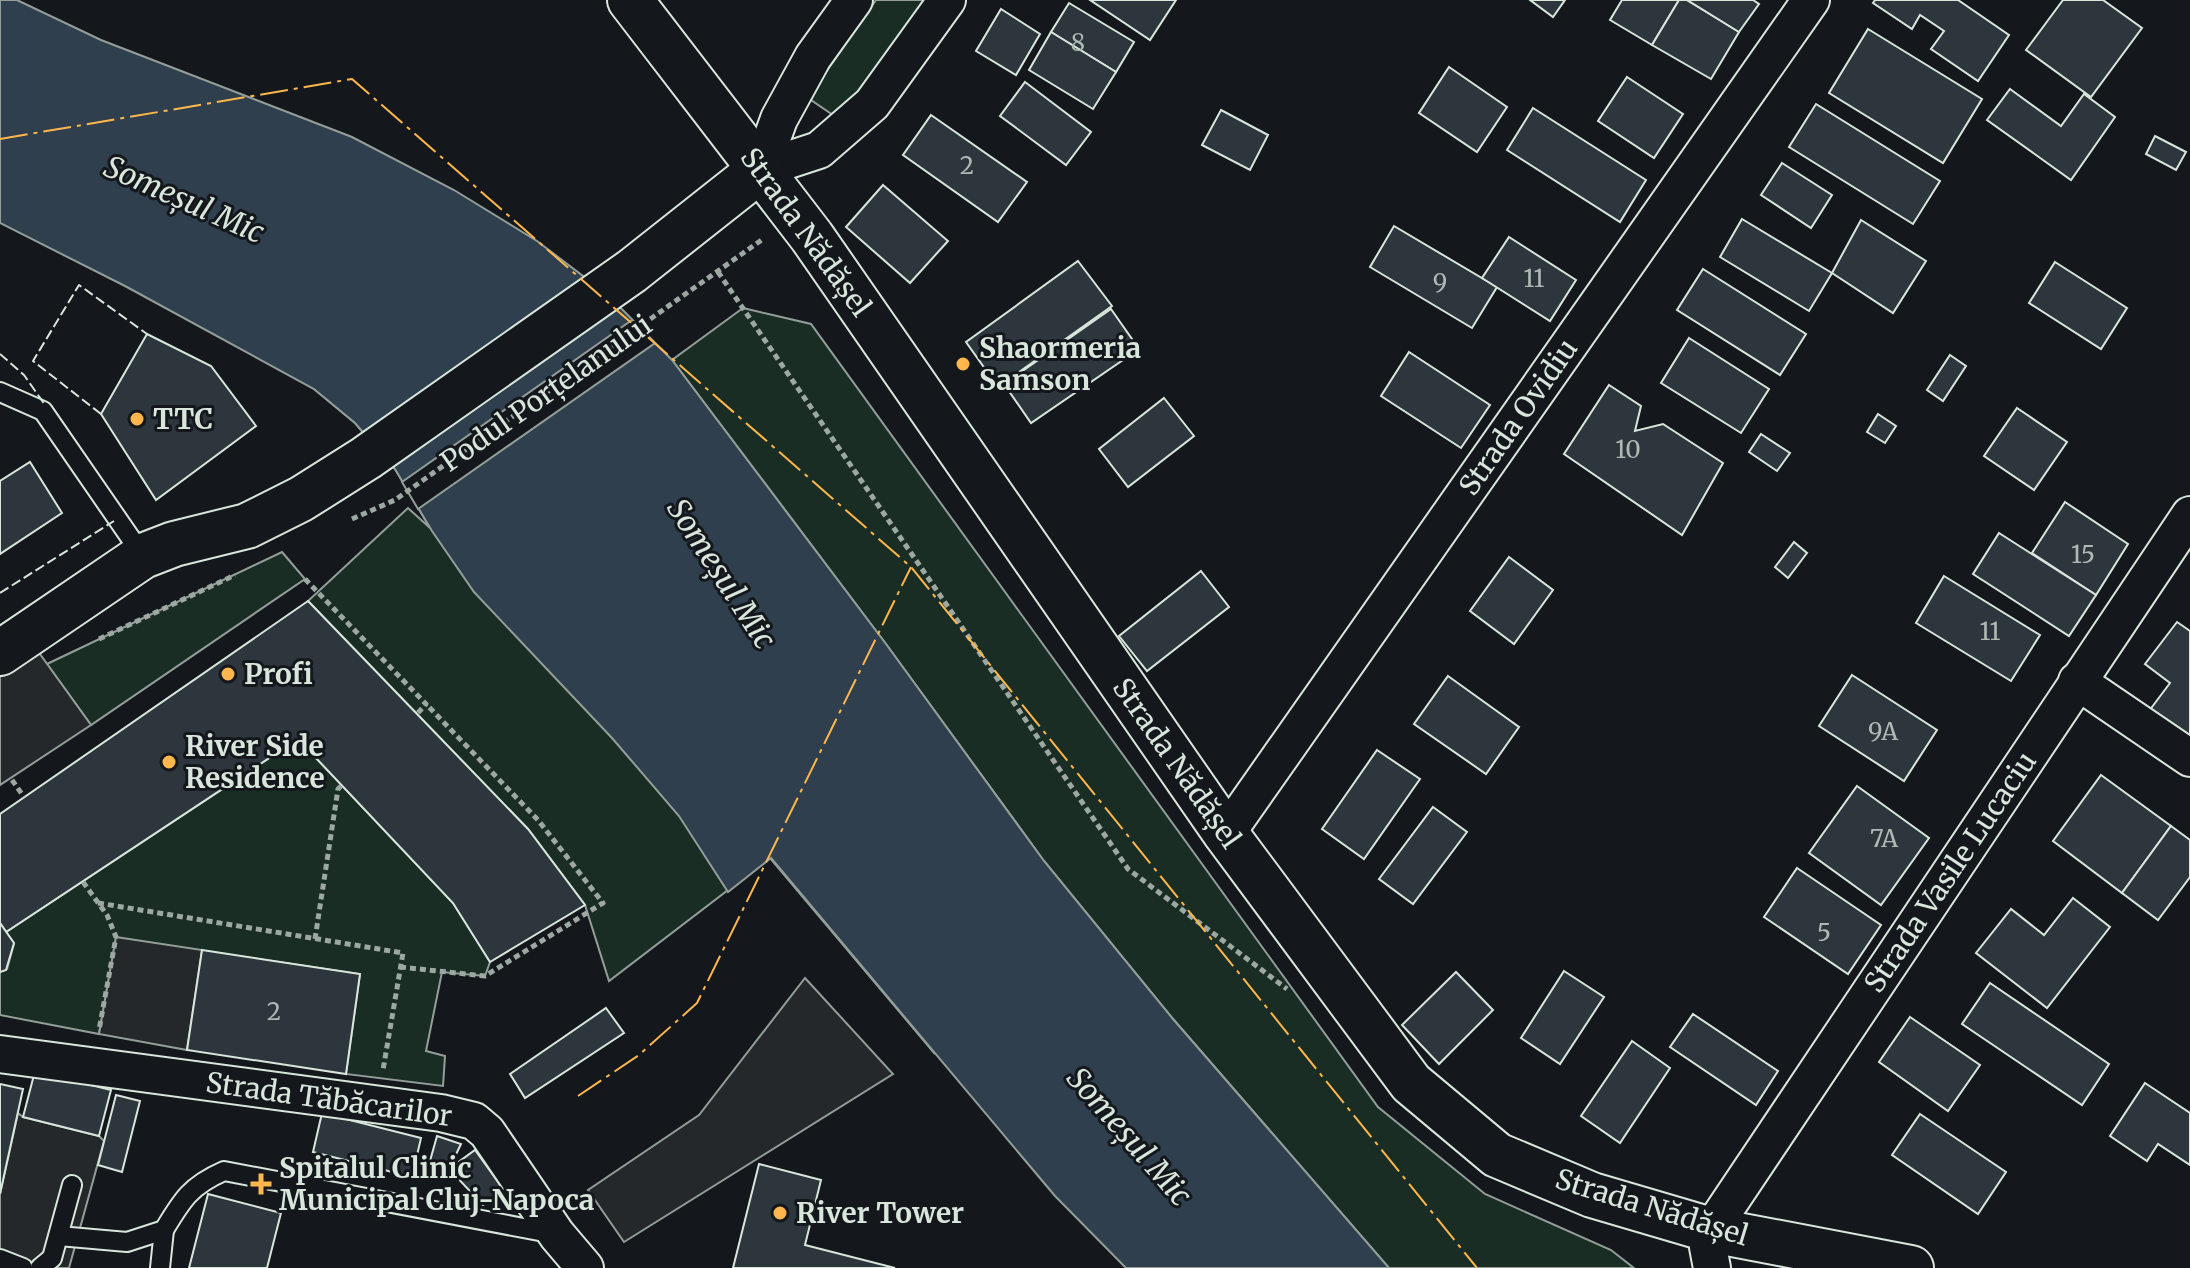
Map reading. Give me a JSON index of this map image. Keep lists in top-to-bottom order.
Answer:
{
  "streets": {
    "street": [
      "Strada Nădășel",
      "Podul Porțelanului",
      "Strada Ovidiu",
      "Strada Vasile Lucaciu",
      "Strada Tăbăcarilor"
    ]
  },
  "crossings": [
    ["Strada Nădășel", "Podul Porțelanului"],
    ["Strada Nădășel", "Strada Ovidiu"],
    ["Strada Nădășel", "Strada Vasile Lucaciu"]
  ],
  "water": ["Someșul Mic"],
  "places": {
    "other": [
      "Shaormeria Samson",
      "TTC",
      "Profi",
      "River Side Residence",
      "River Tower"
    ],
    "health": ["Spitalul Clinic Municipal Cluj-Napoca"]
  },
  "house_numbers": [
    "8",
    "2",
    "11",
    "9",
    "10",
    "15",
    "11",
    "9A",
    "7A",
    "5",
    "2"
  ]
}
